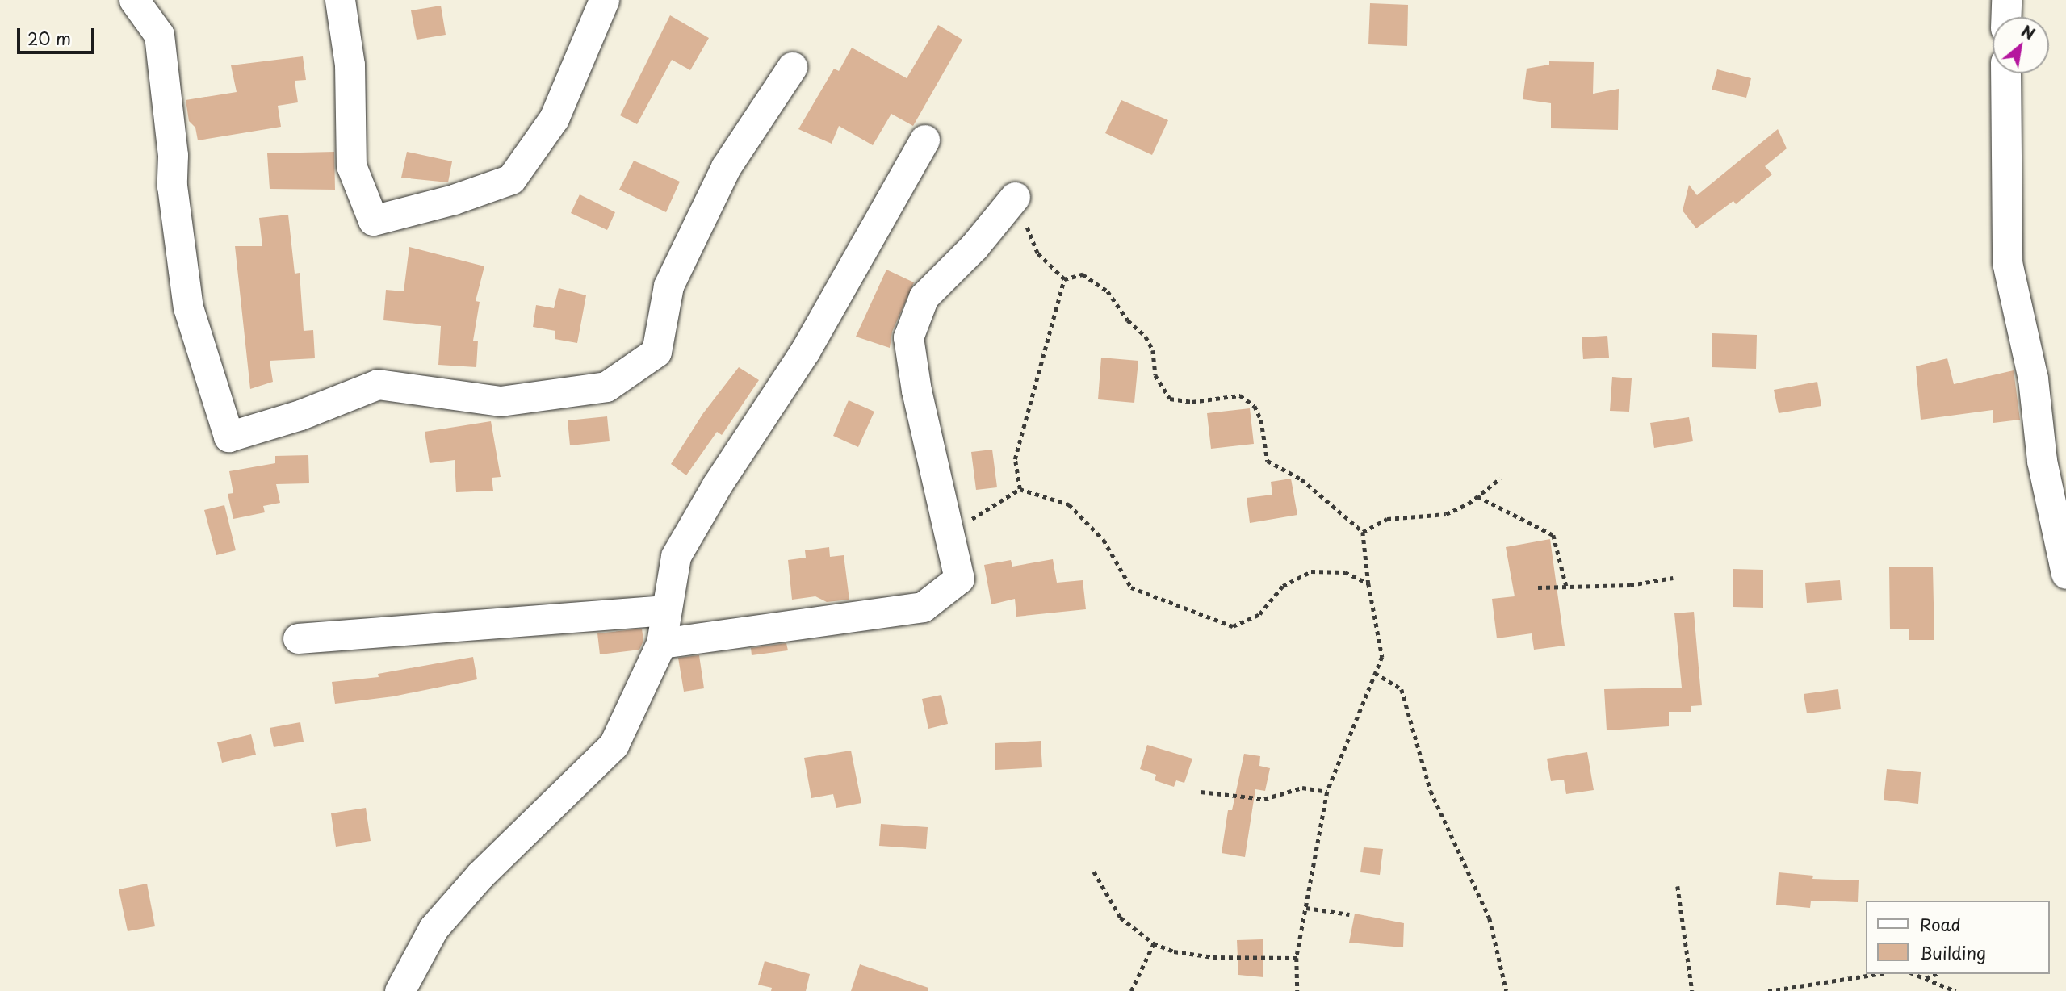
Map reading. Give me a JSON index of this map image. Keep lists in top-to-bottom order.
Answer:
{
  "legend": ["Road", "Building"],
  "scale_bar": "20 m",
  "north": "top right"
}
